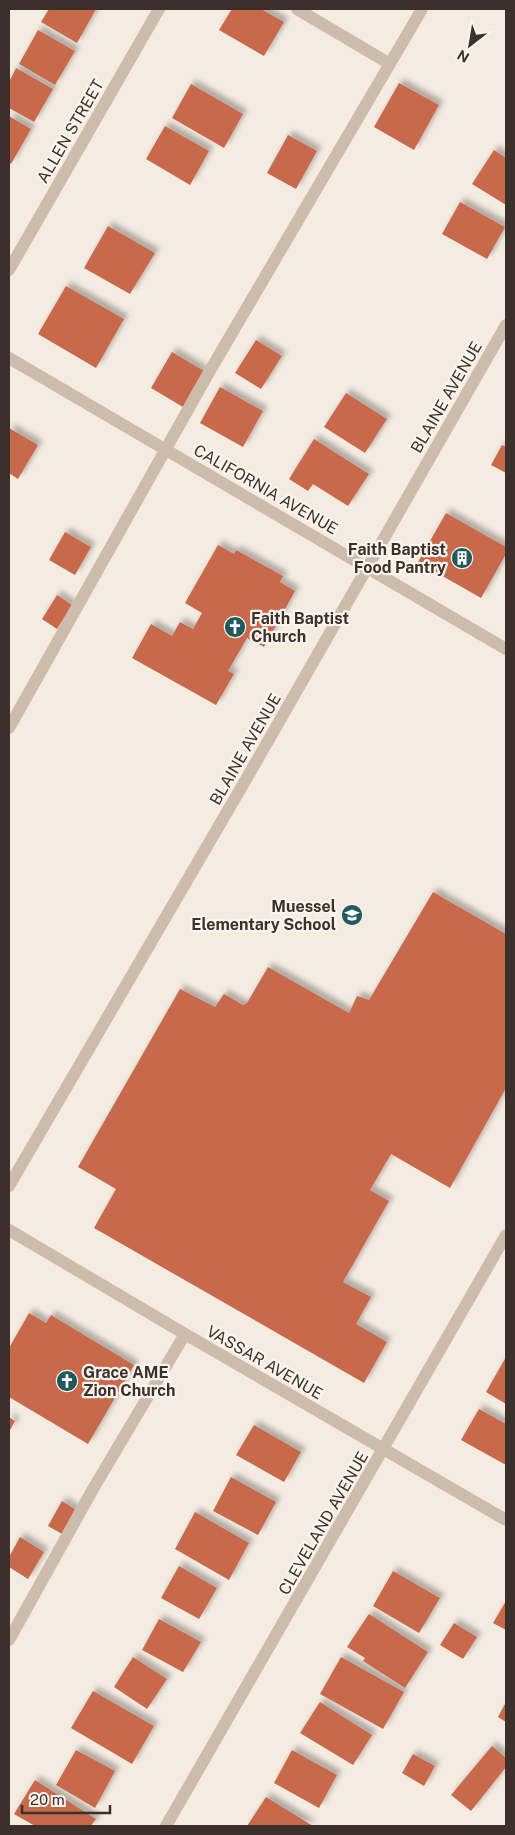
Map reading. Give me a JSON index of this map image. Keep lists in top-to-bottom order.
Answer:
{
  "streets": {
    "street": [
      "ALLEN STREET",
      "BLAINE AVENUE",
      "CALIFORNIA AVENUE",
      "VASSAR AVENUE",
      "CLEVELAND AVENUE"
    ]
  },
  "crossings": [
    ["BLAINE AVENUE", "CALIFORNIA AVENUE"],
    ["VASSAR AVENUE", "CLEVELAND AVENUE"]
  ],
  "places": {
    "building": ["Faith Baptist Food Pantry"],
    "church": ["Faith Baptist Church", "Grace AME Zion Church"],
    "school or university": ["Muessel Elementary School"]
  },
  "scale_bar": "20 m",
  "north": "bottom left"
}
